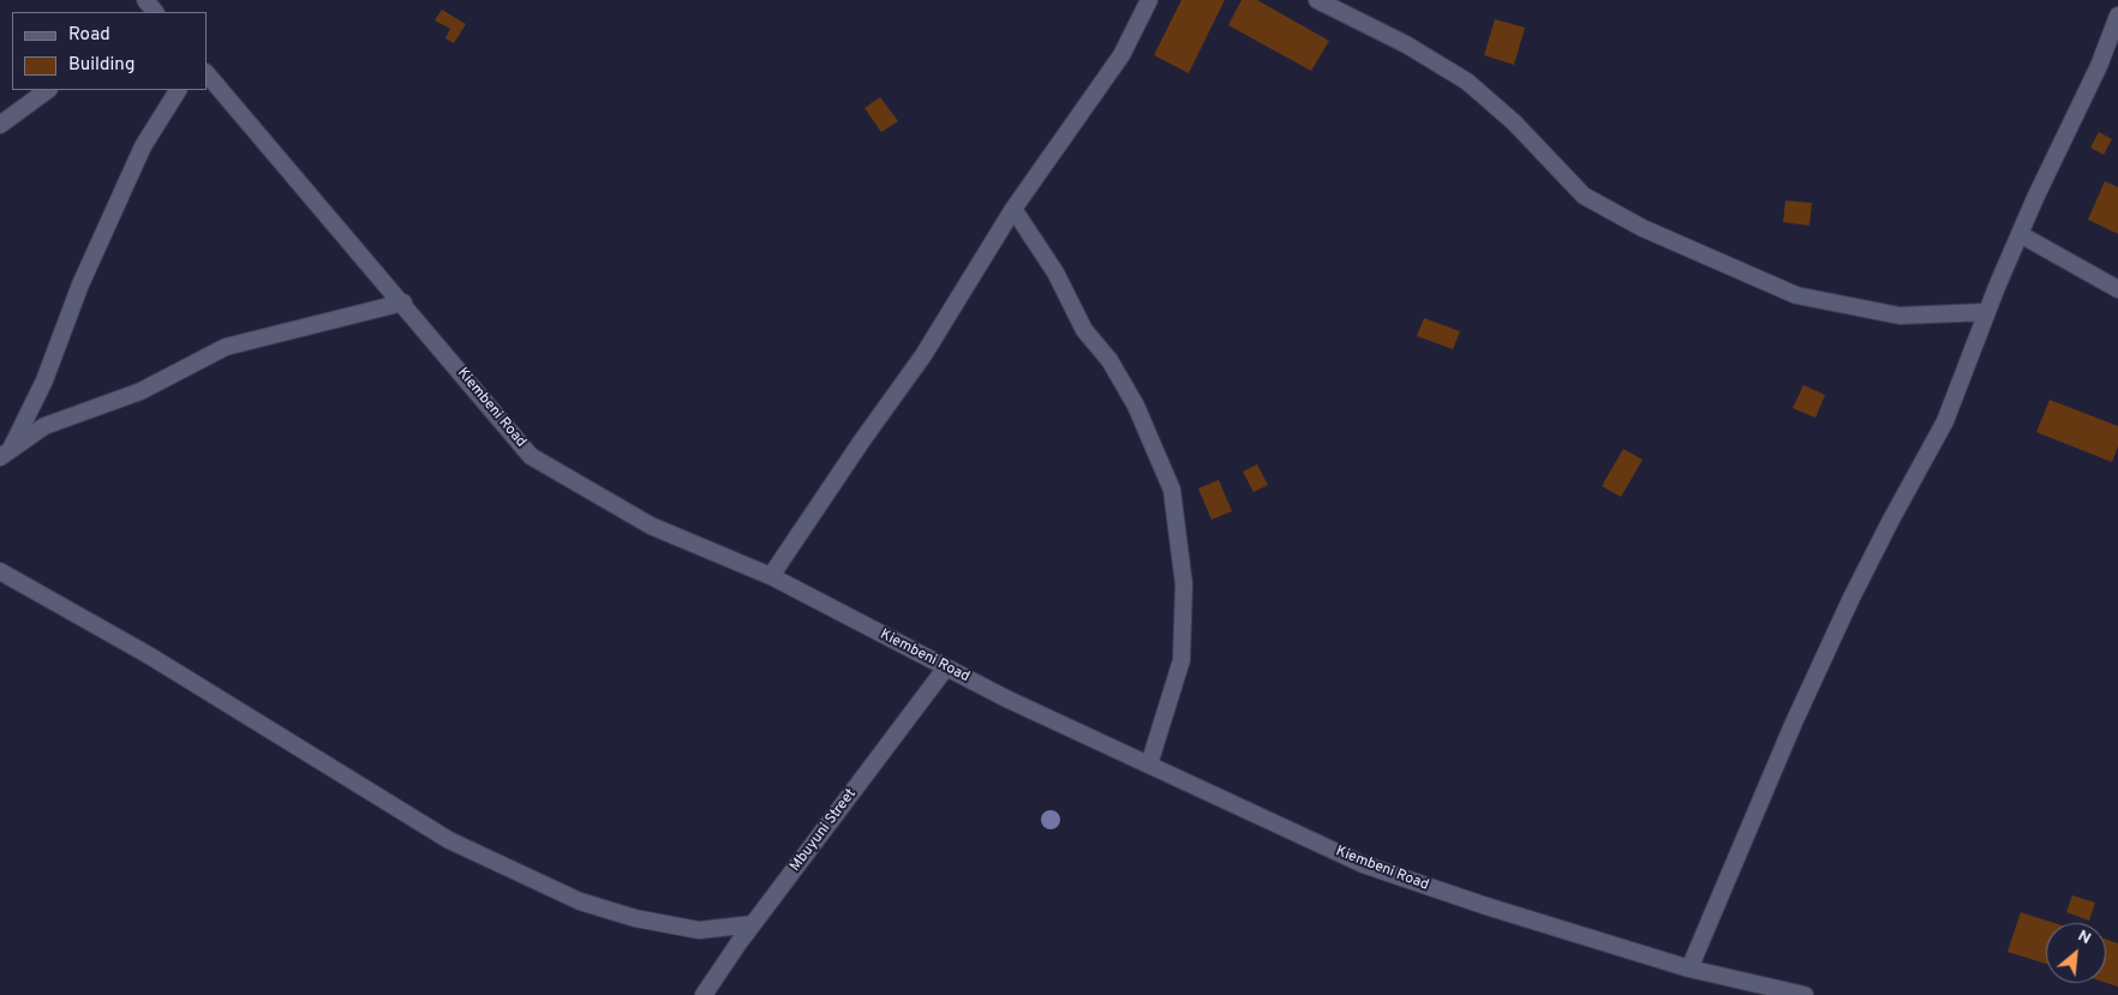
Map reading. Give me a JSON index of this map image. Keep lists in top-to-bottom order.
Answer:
{
  "streets": {
    "street": ["Kiembeni Road", "Mbuyuni Street"]
  },
  "crossings": [
    ["Kiembeni Road", "Mbuyuni Street"]
  ],
  "legend": ["Road", "Building"],
  "north": "top right"
}
